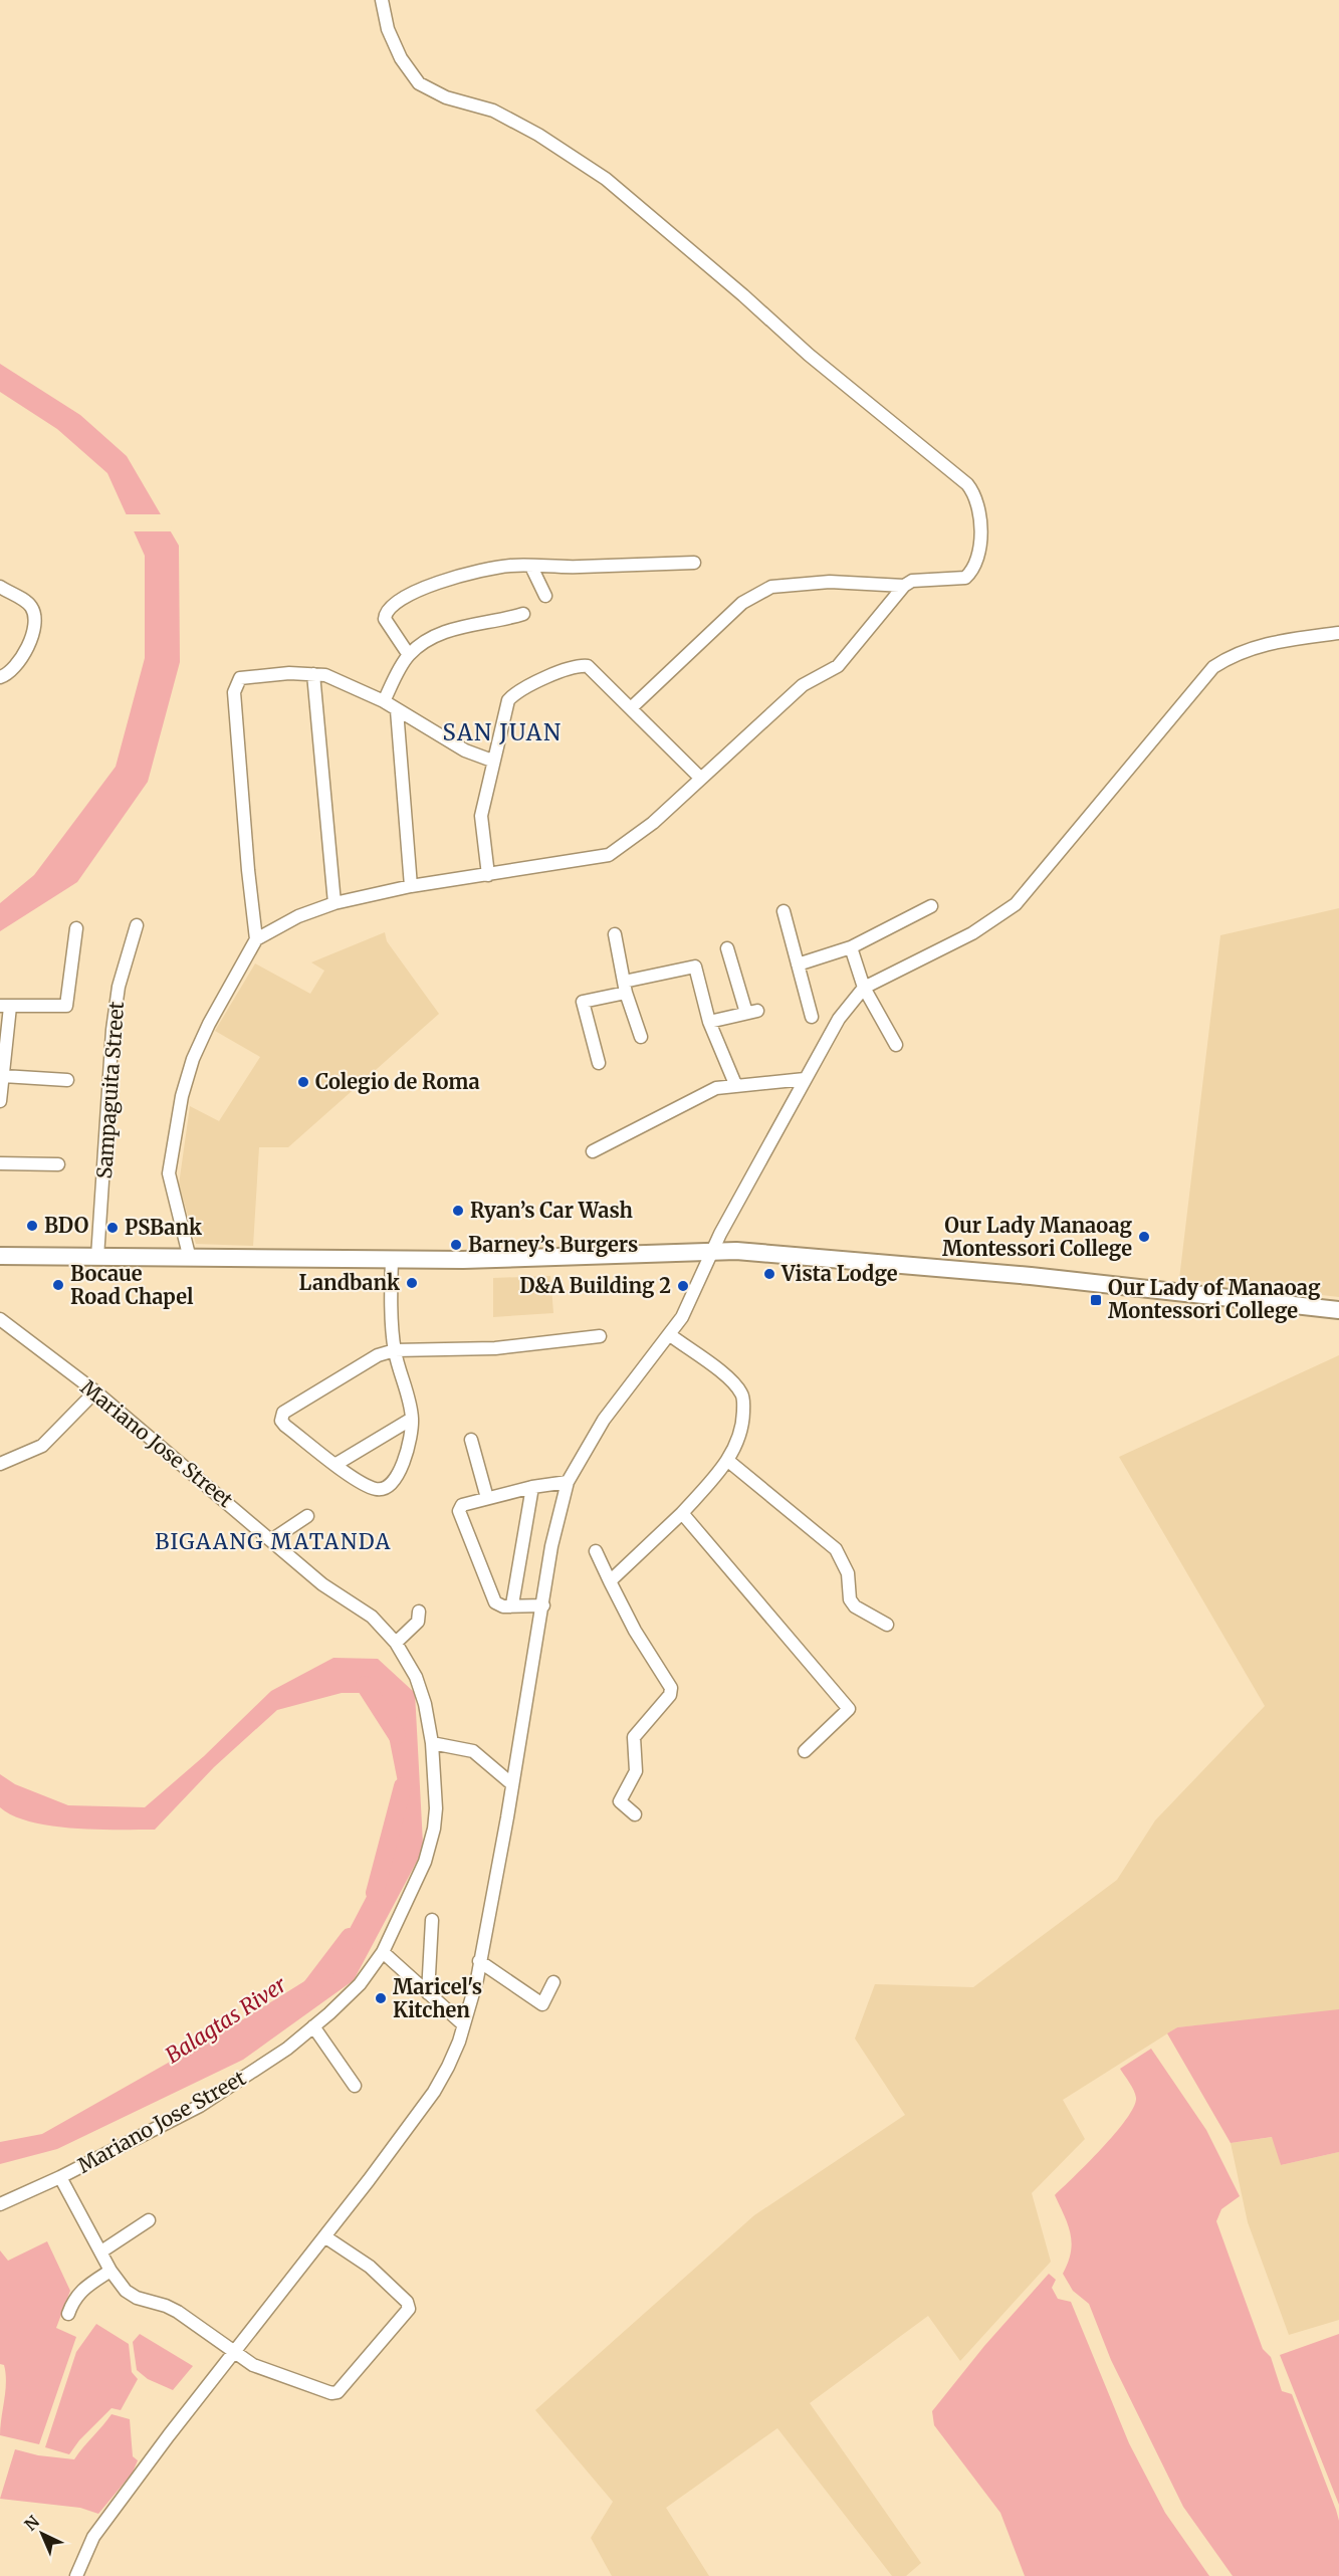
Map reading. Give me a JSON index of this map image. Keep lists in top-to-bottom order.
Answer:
{
  "streets": {
    "street": ["Sampaguita Street", "Mariano Jose Street"]
  },
  "districts": ["SAN JUAN", "BIGAANG MATANDA"],
  "water": ["Balagtas River"],
  "places": {
    "other": [
      "Colegio de Roma",
      "Ryan’s Car Wash",
      "BDO",
      "PSBank",
      "Our Lady Manaoag Montessori College",
      "Barney’s Burgers",
      "Vista Lodge",
      "Landbank",
      "Bocaue Road Chapel",
      "D&A Building 2",
      "Maricel's Kitchen"
    ],
    "transit": ["Our Lady of Manaoag Montessori College"]
  },
  "north": "top left"
}
